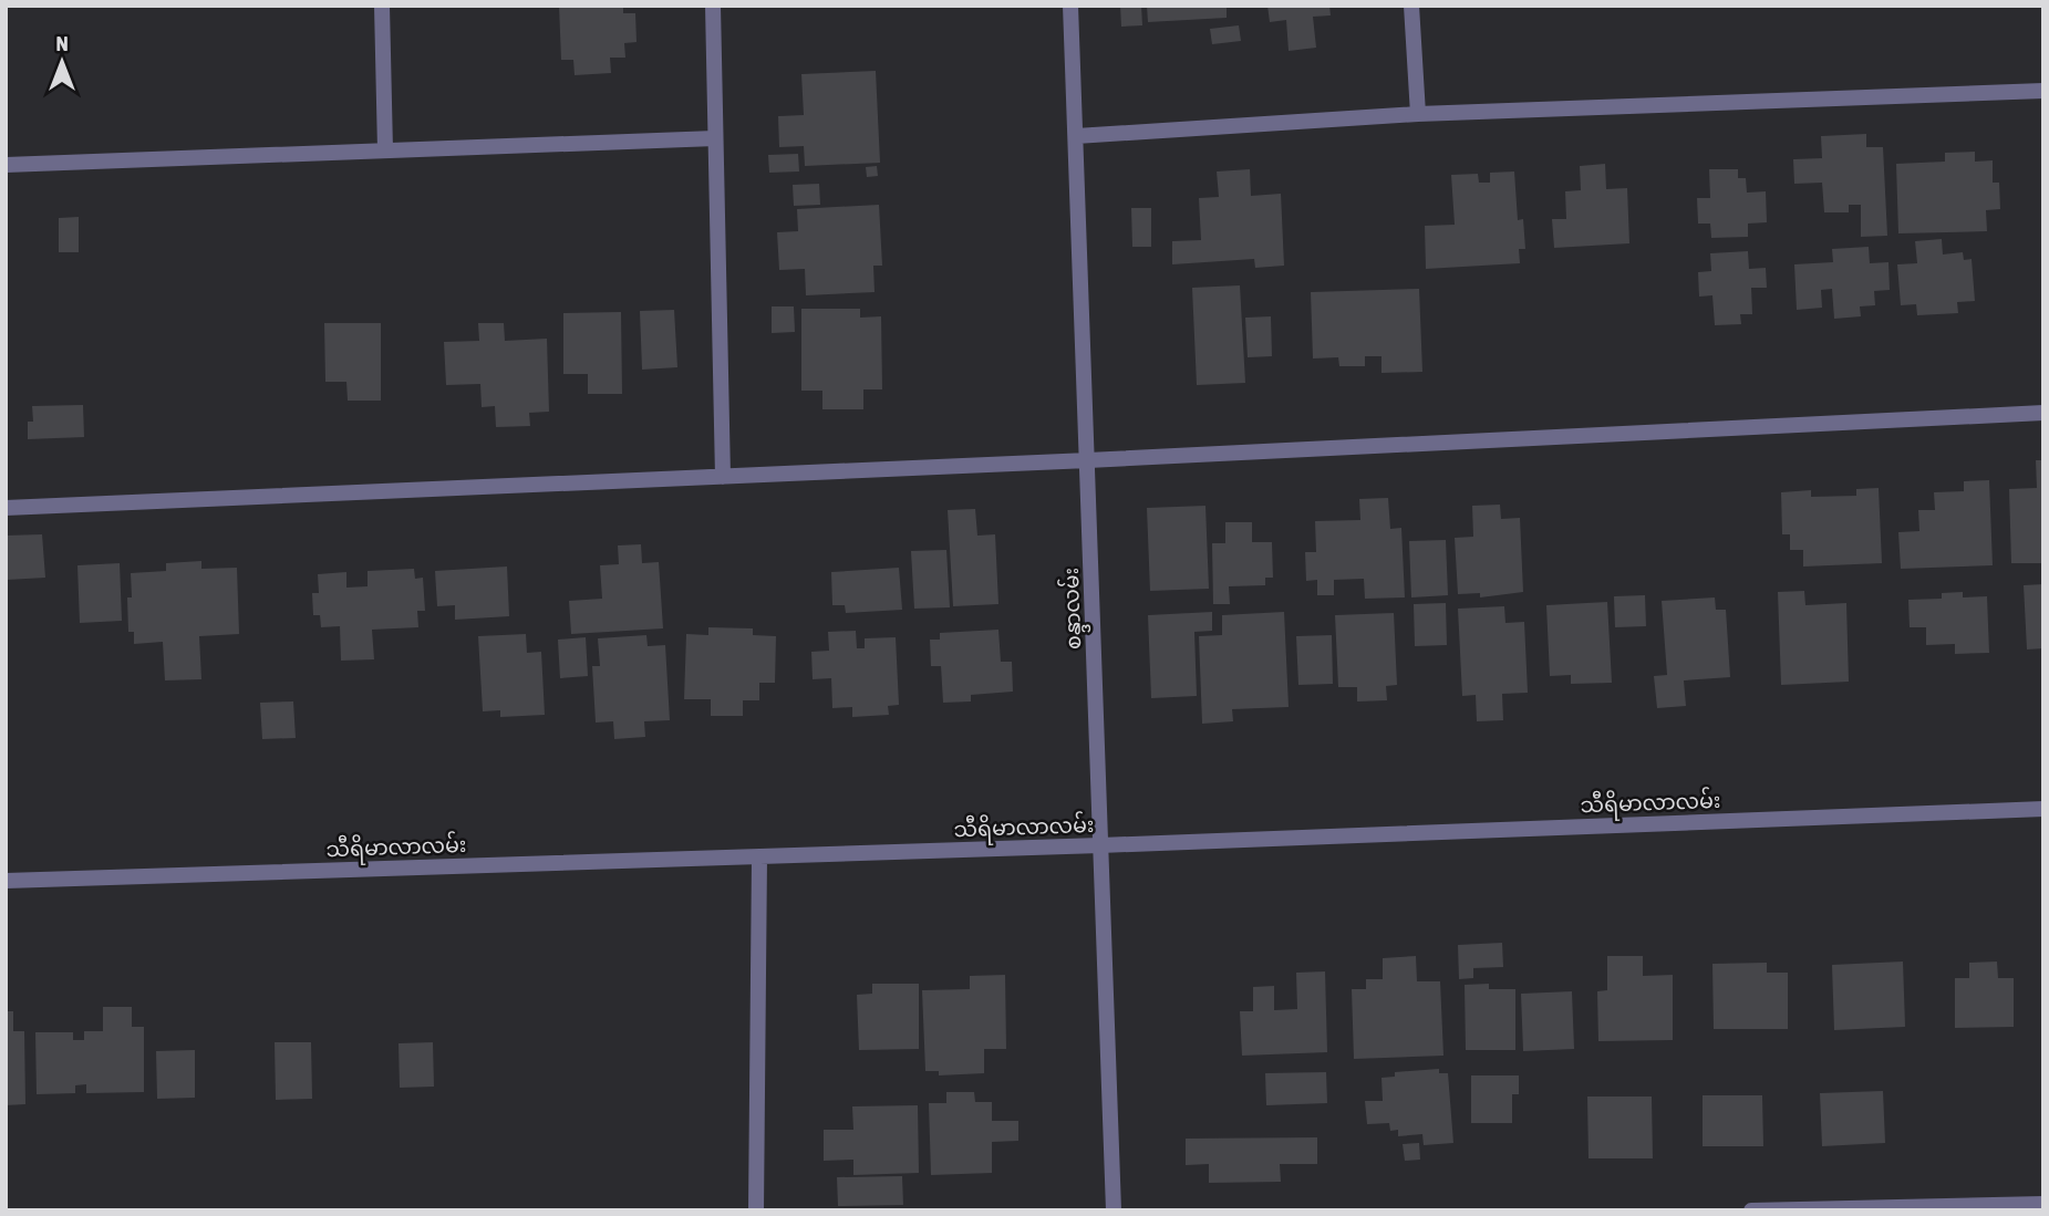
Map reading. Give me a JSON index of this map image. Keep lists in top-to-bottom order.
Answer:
{
  "streets": {
    "street": ["စန္ဒာလမ်း", "သီရိမာလာလမ်း"]
  },
  "crossings": [
    ["စန္ဒာလမ်း", "သီရိမာလာလမ်း"]
  ],
  "north": "top"
}
